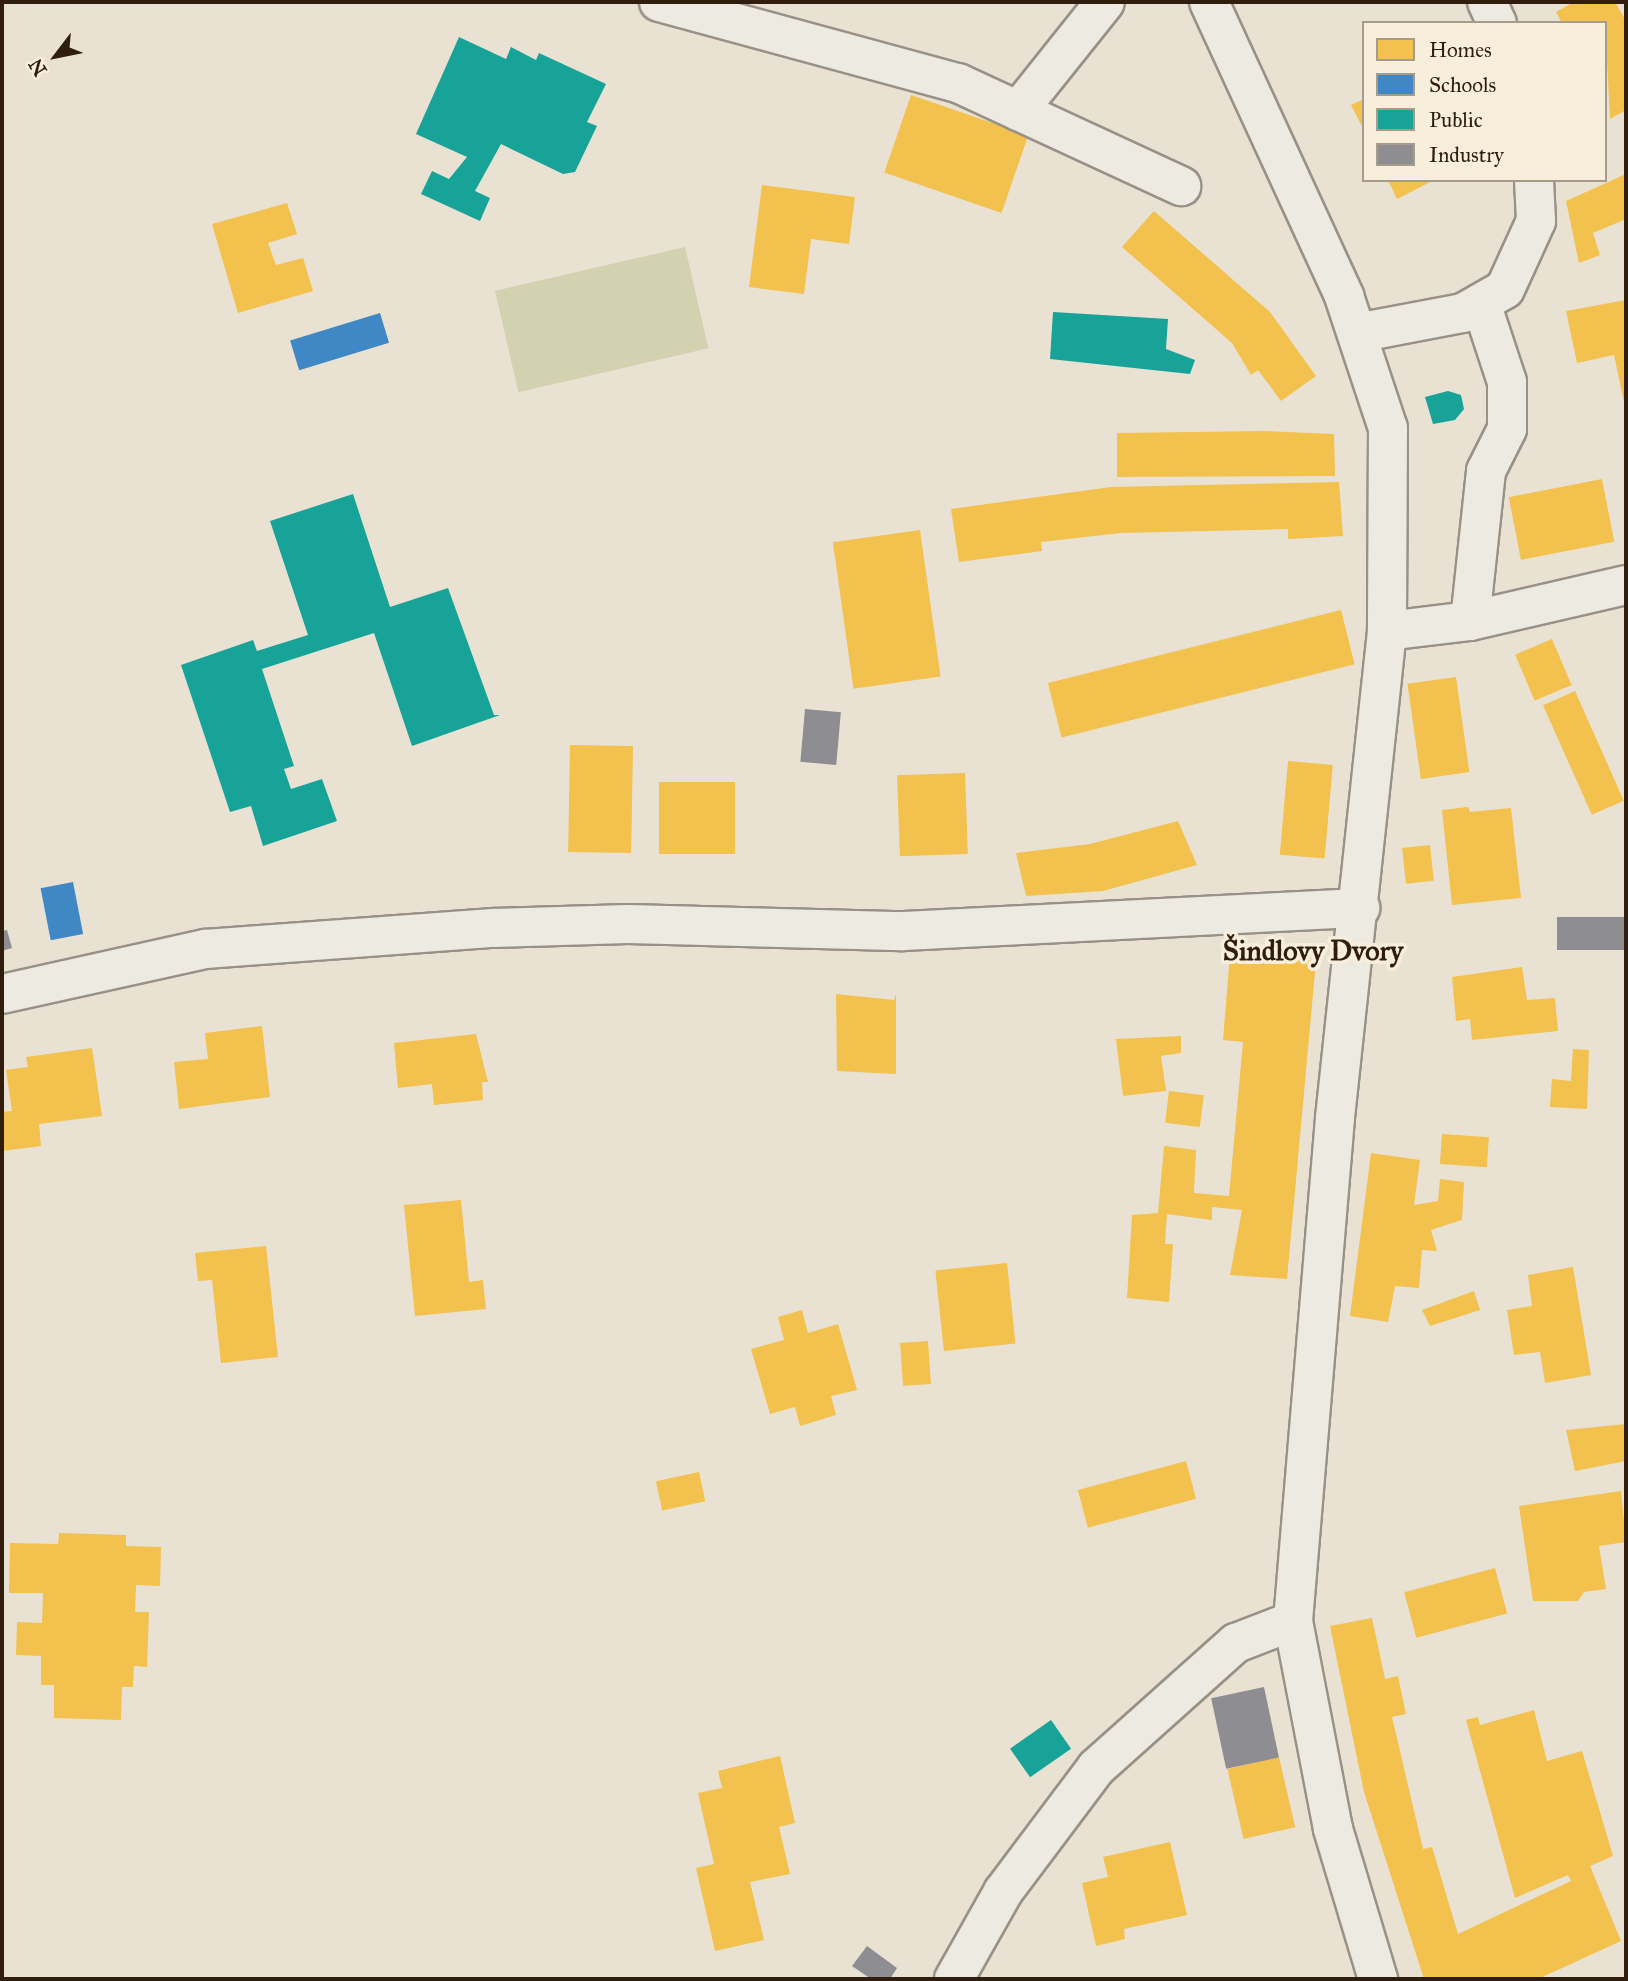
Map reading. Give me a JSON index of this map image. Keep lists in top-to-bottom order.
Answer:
{
  "districts": ["Šindlovy Dvory"],
  "legend": [
    "Homes",
    "Schools",
    "Public",
    "Industry"
  ],
  "north": "bottom left"
}
